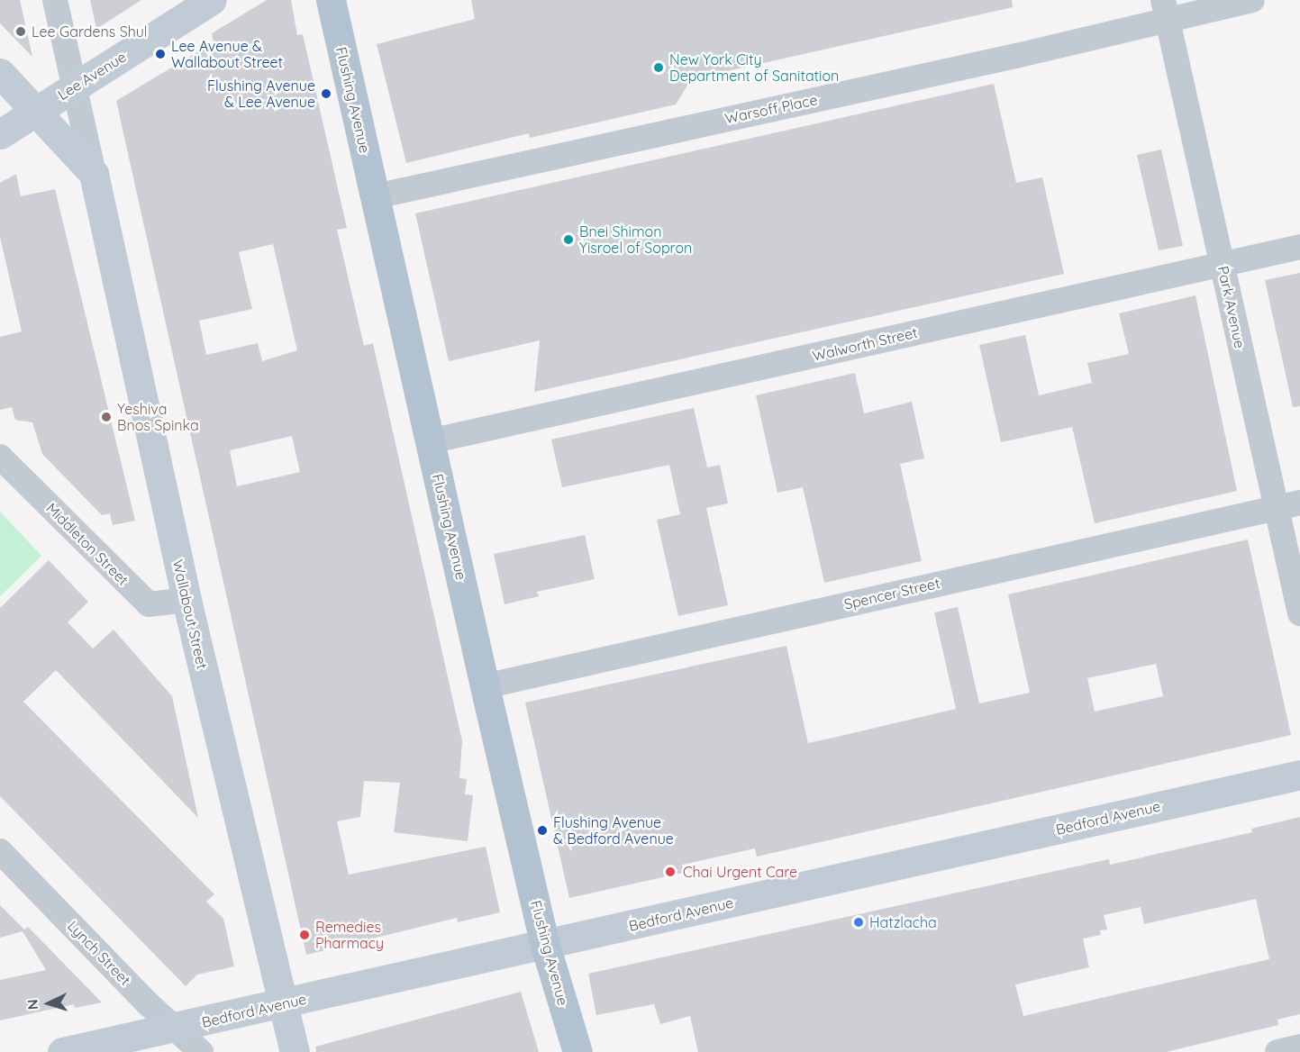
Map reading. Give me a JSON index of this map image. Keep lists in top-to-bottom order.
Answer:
{
  "streets": {
    "main road": [
      "Lee Avenue",
      "Flushing Avenue",
      "Wallabout Street",
      "Bedford Avenue"
    ],
    "street": [
      "Warsoff Place",
      "Park Avenue",
      "Walworth Street",
      "Middleton Street",
      "Spencer Street",
      "Lynch Street"
    ]
  },
  "crossings": [
    ["Lee Avenue", "Wallabout Street"],
    ["Flushing Avenue", "Warsoff Place"],
    ["Flushing Avenue", "Walworth Street"],
    ["Flushing Avenue", "Spencer Street"],
    ["Flushing Avenue", "Bedford Avenue"],
    ["Warsoff Place", "Park Avenue"],
    ["Park Avenue", "Walworth Street"],
    ["Park Avenue", "Spencer Street"],
    ["Middleton Street", "Wallabout Street"],
    ["Wallabout Street", "Bedford Avenue"],
    ["Bedford Avenue", "Lynch Street"]
  ],
  "places": [
    "Lee Gardens Shul",
    "Lee Avenue & Wallabout Street",
    "New York City Department of Sanitation",
    "Flushing Avenue & Lee Avenue",
    "Bnei Shimon Yisroel of Sopron",
    "Yeshiva Bnos Spinka",
    "Flushing Avenue & Bedford Avenue",
    "Chai Urgent Care",
    "Hatzlacha",
    "Remedies Pharmacy"
  ],
  "north": "left"
}
